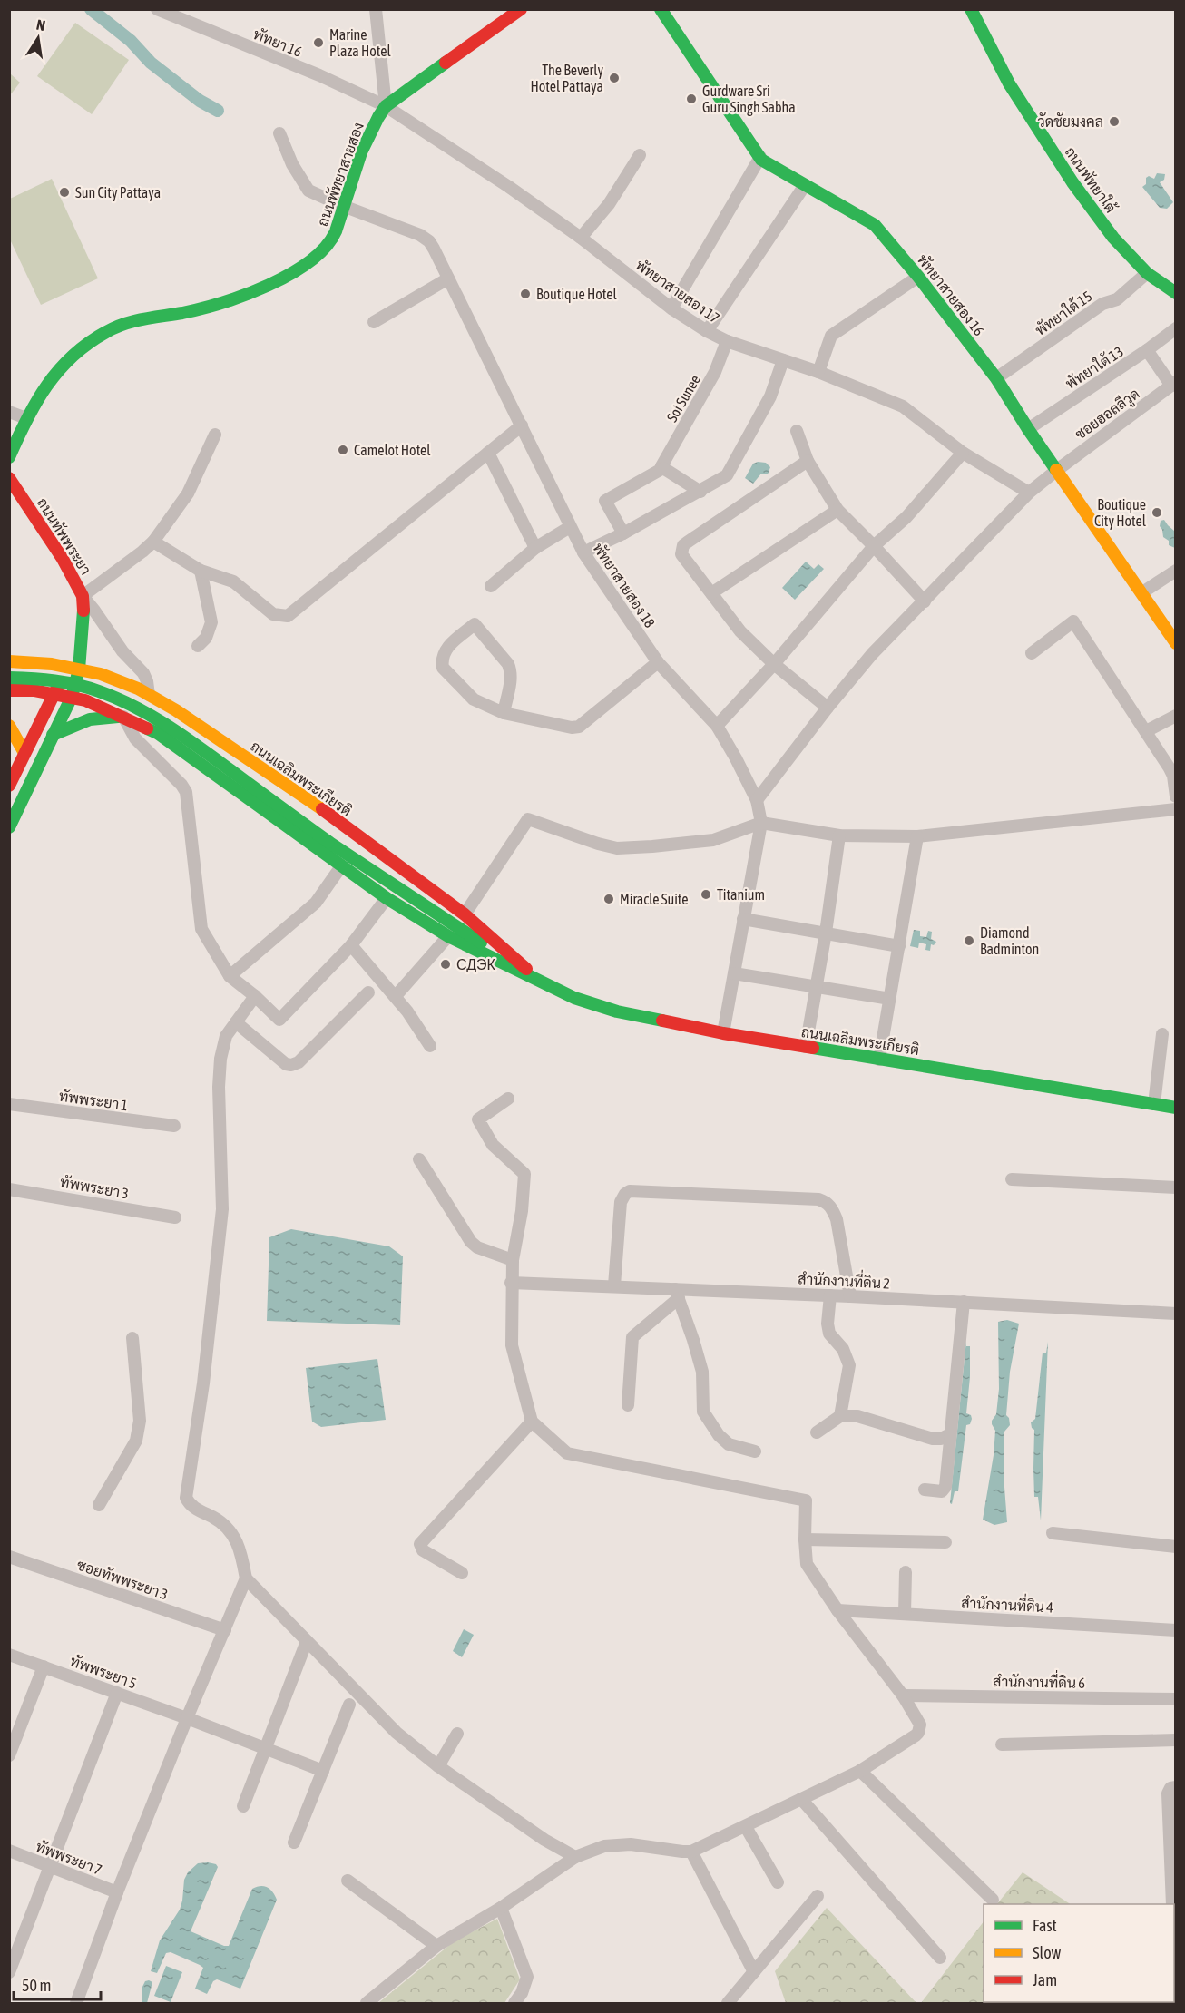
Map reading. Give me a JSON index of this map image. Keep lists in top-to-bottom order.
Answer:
{
  "streets": {
    "main road": [
      "ถนนพัทยาสายสอง",
      "ถนนพัทยาใต้",
      "พัทยาสายสอง 16",
      "ถนนทัพพระยา",
      "ถนนเฉลิมพระเกียรติ"
    ],
    "street": [
      "พัทยา 16",
      "พัทยาสายสอง 17",
      "พัทยาใต้ 15",
      "พัทยาใต้ 13",
      "Soi Sunee",
      "ซอยฮอลลีวูด",
      "พัทยาสายสอง 18",
      "ทัพพระยา 1",
      "ทัพพระยา 3",
      "สำนักงานที่ดิน 2",
      "ซอยทัพพระยา 3",
      "สำนักงานที่ดิน 4",
      "ทัพพระยา 5",
      "สำนักงานที่ดิน 6",
      "ทัพพระยา 7"
    ]
  },
  "crossings": [
    ["พัทยา 16", "ถนนพัทยาสายสอง"],
    ["พัทยา 16", "พัทยาสายสอง 17"],
    ["ถนนพัทยาสายสอง", "พัทยาสายสอง 17"],
    ["ถนนพัทยาสายสอง", "พัทยาสายสอง 18"],
    ["ถนนพัทยาใต้", "พัทยาใต้ 15"],
    ["พัทยาสายสอง 17", "Soi Sunee"],
    ["พัทยาสายสอง 17", "ซอยฮอลลีวูด"],
    ["พัทยาสายสอง 16", "พัทยาใต้ 15"],
    ["พัทยาสายสอง 16", "พัทยาใต้ 13"],
    ["พัทยาสายสอง 16", "ซอยฮอลลีวูด"],
    ["ซอยฮอลลีวูด", "พัทยาสายสอง 18"],
    ["ถนนทัพพระยา", "ถนนเฉลิมพระเกียรติ"],
    ["พัทยาสายสอง 18", "ถนนเฉลิมพระเกียรติ"]
  ],
  "places": [
    "Marine Plaza Hotel",
    "The Beverly Hotel Pattaya",
    "Gurdware Sri Guru Singh Sabha",
    "วัดชัยมงคล",
    "Sun City Pattaya",
    "Boutique Hotel",
    "Camelot Hotel",
    "Boutique City Hotel",
    "Titanium",
    "Miracle Suite",
    "Diamond Badminton",
    "СДЭК"
  ],
  "legend": ["Fast", "Slow", "Jam"],
  "scale_bar": "50 m",
  "north": "top"
}
